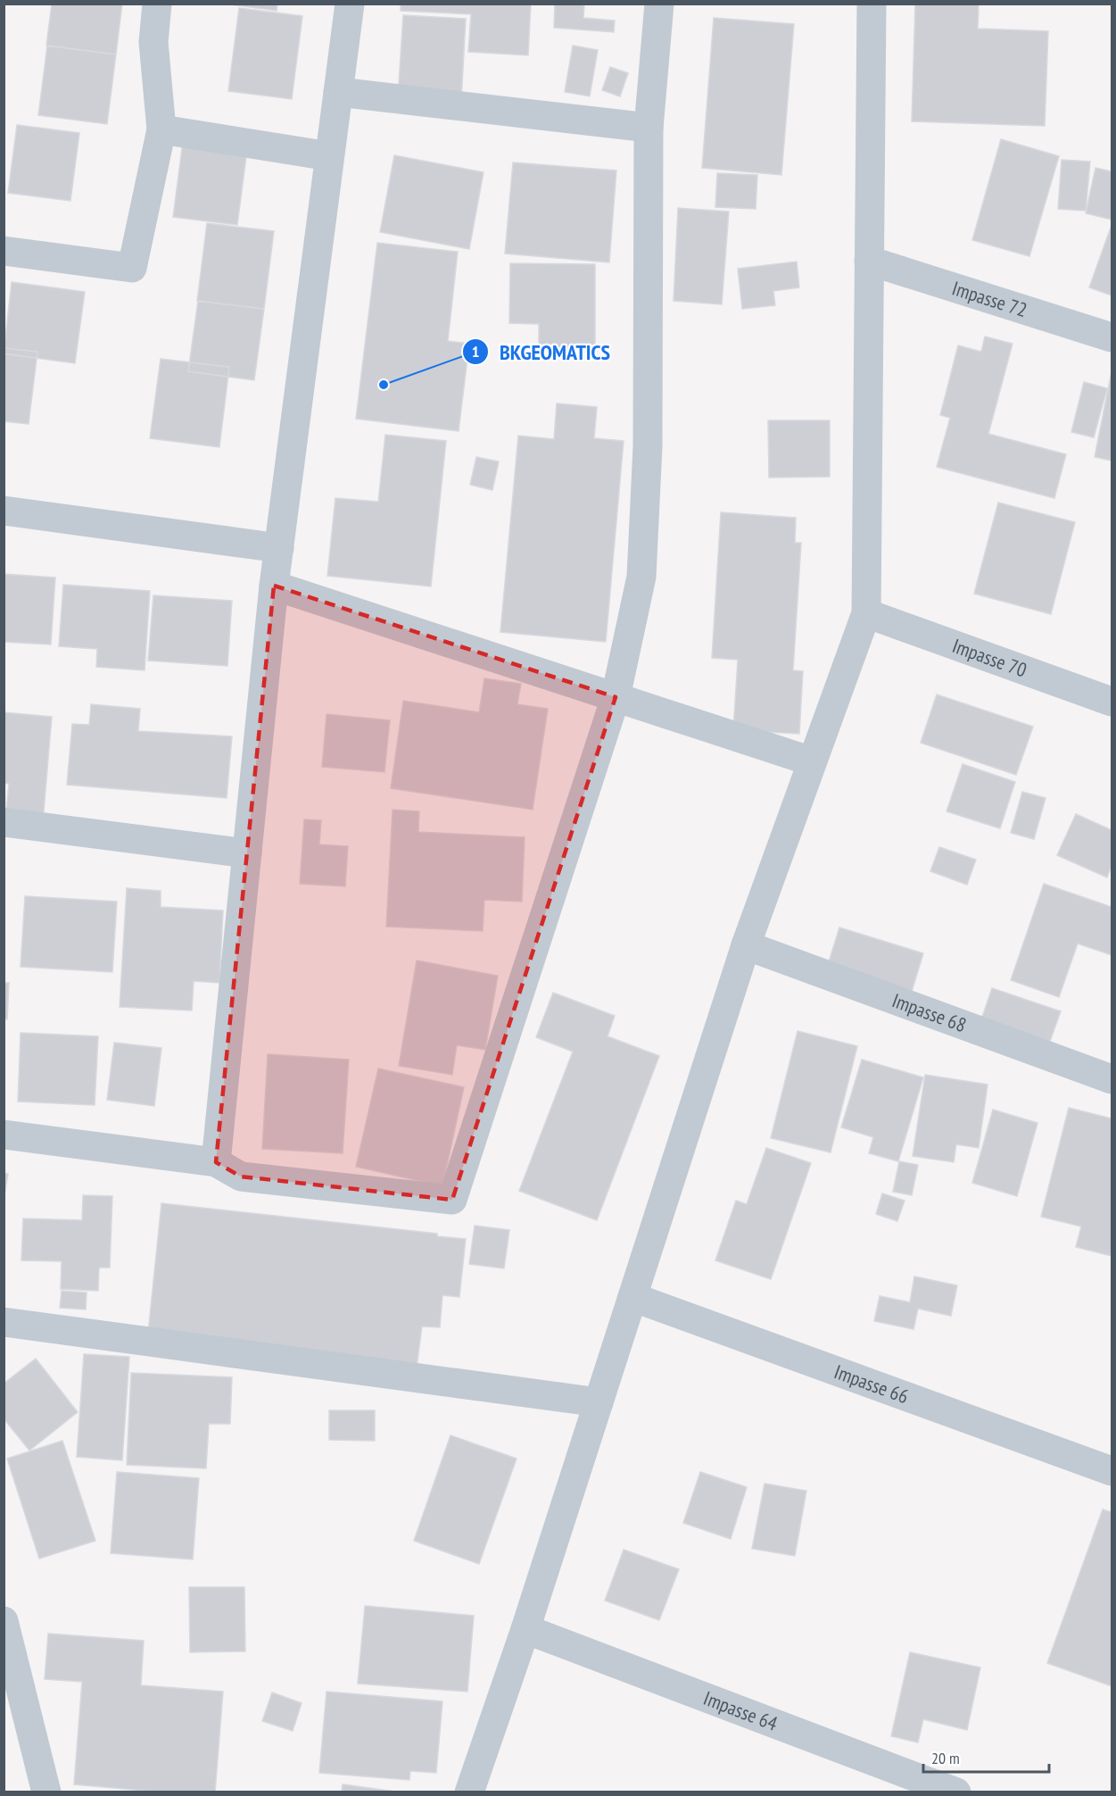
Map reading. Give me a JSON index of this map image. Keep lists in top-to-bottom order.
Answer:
{
  "streets": {
    "street": [
      "Impasse 72",
      "Impasse 70",
      "Impasse 68",
      "Impasse 66",
      "Impasse 64"
    ]
  },
  "places": ["BKGEOMATICS"],
  "scale_bar": "20 m"
}
